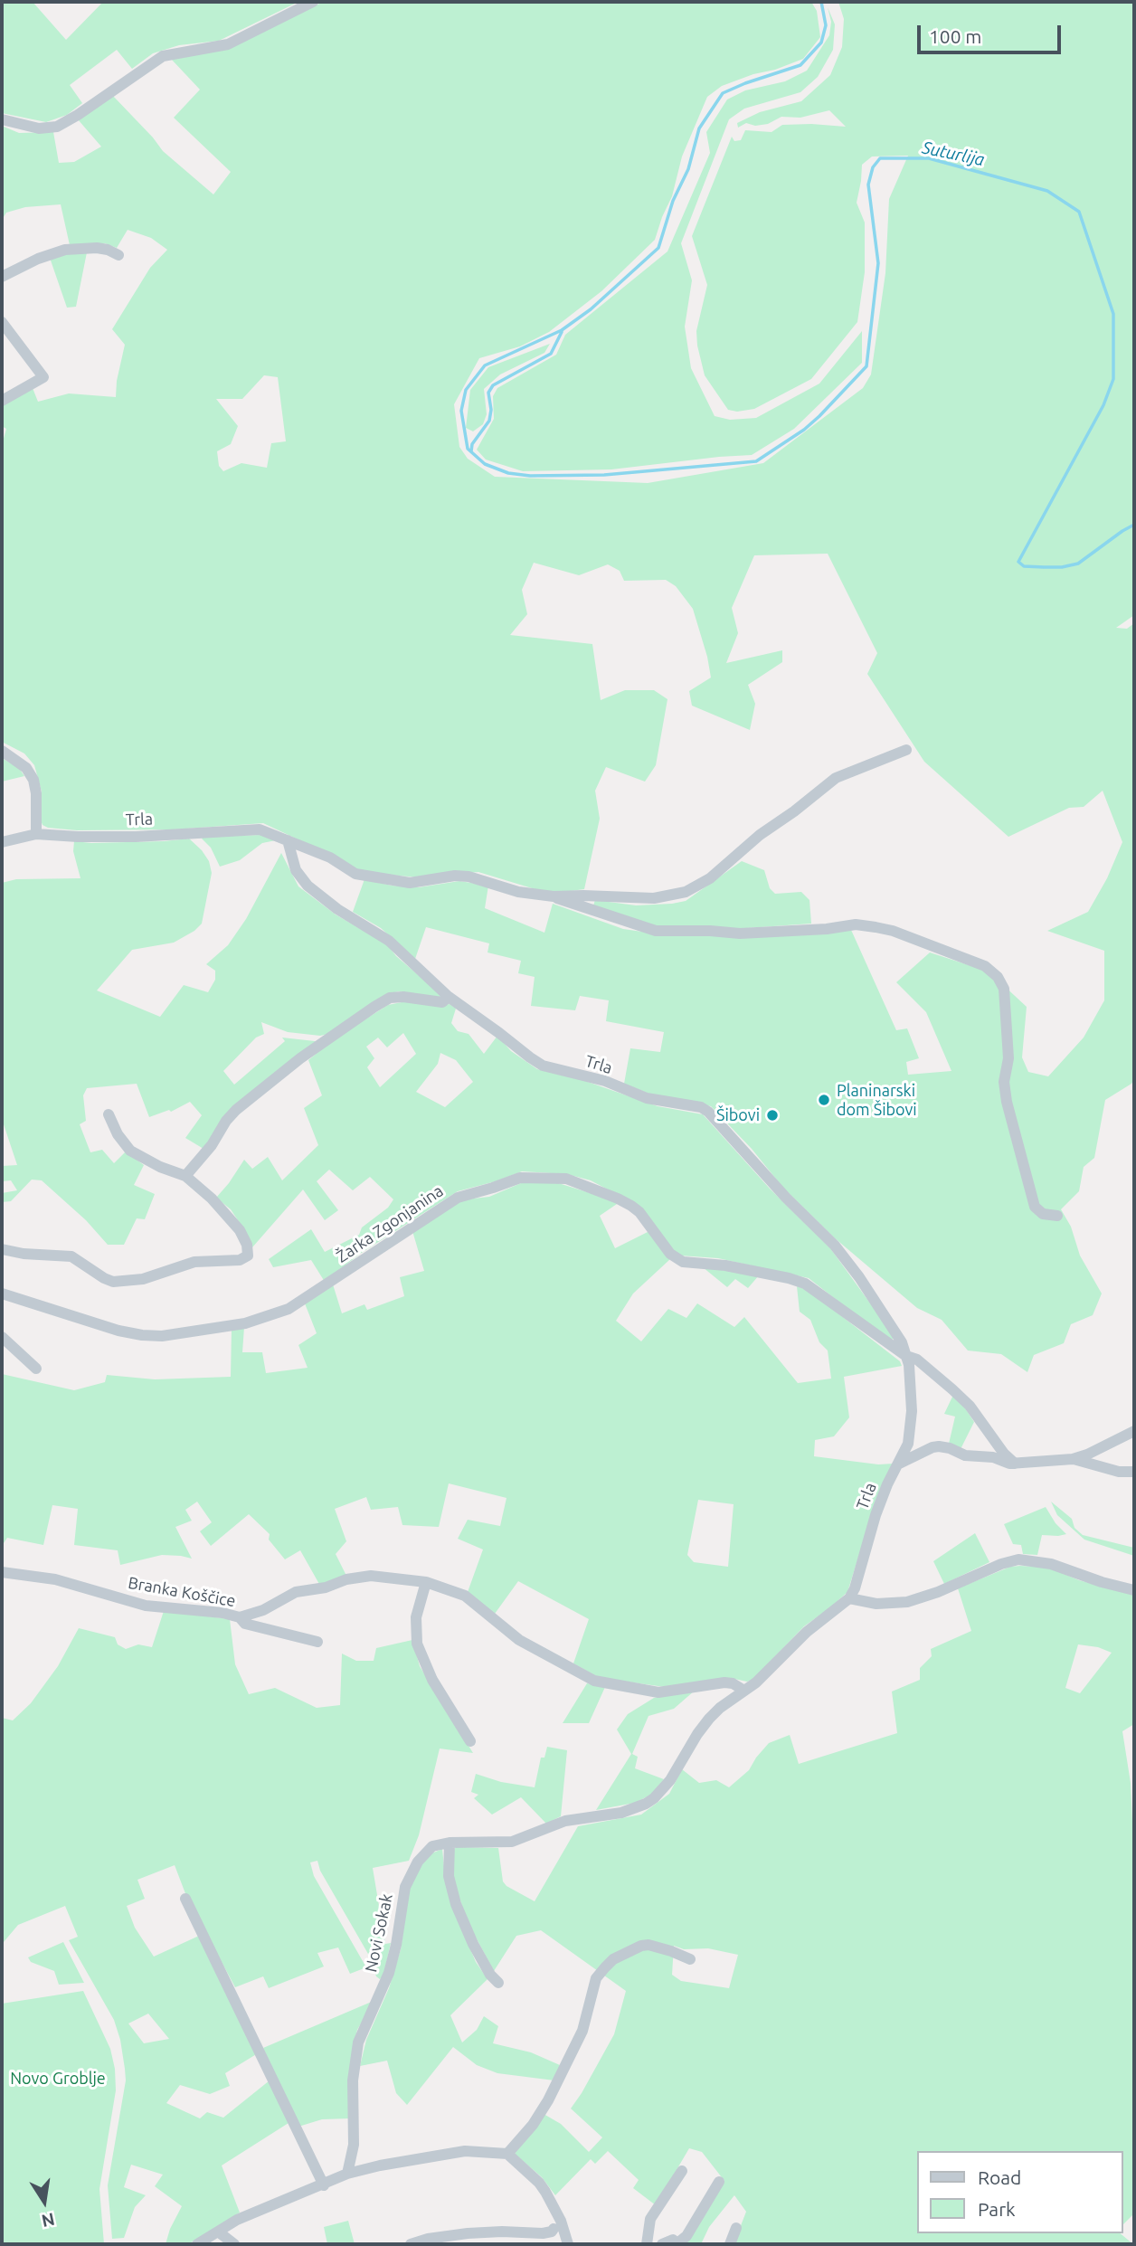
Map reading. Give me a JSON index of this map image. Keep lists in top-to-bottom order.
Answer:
{
  "streets": {
    "street": [
      "Trla",
      "Žarka Zgonjanina",
      "Branka Koščice",
      "Novi Sokak"
    ]
  },
  "crossings": [
    ["Trla", "Žarka Zgonjanina"],
    ["Trla", "Novi Sokak"]
  ],
  "water": ["Suturlija"],
  "parks": ["Novo Groblje"],
  "places": ["Planinarski dom Šibovi", "Šibovi"],
  "legend": ["Road", "Park"],
  "scale_bar": "100 m",
  "north": "bottom"
}
